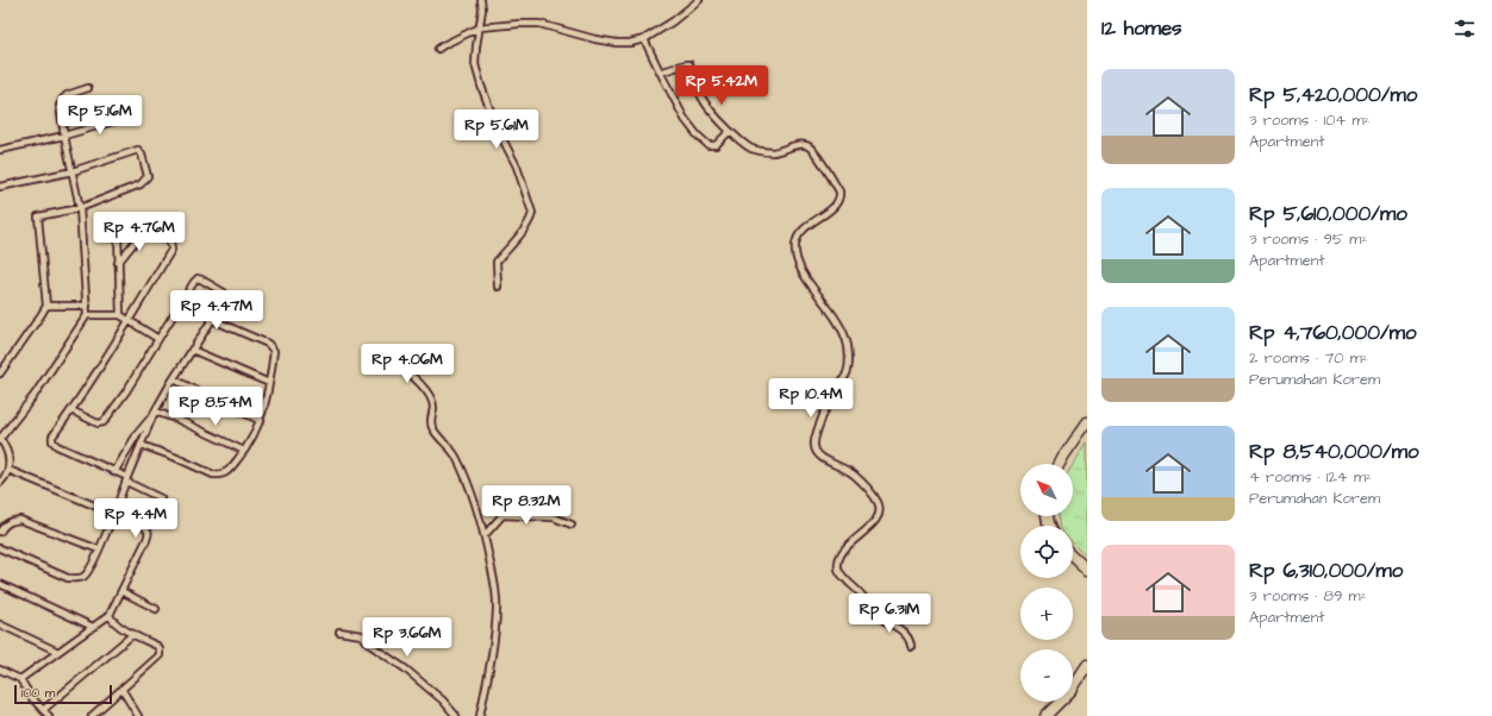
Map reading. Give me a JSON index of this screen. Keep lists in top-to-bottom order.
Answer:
{
  "scale_bar": "100 m",
  "north": "top left",
  "page": {
    "heading": "12 homes",
    "list": [
      {
        "name": "Rp 5,420,000/mo",
        "note": "3 rooms · 104 m² · Apartment"
      },
      {
        "name": "Rp 5,610,000/mo",
        "note": "3 rooms · 95 m² · Apartment"
      },
      {
        "name": "Rp 4,760,000/mo",
        "note": "2 rooms · 70 m² · Perumahan Korem"
      },
      {
        "name": "Rp 8,540,000/mo",
        "note": "4 rooms · 124 m² · Perumahan Korem"
      },
      {
        "name": "Rp 6,310,000/mo",
        "note": "3 rooms · 89 m² · Apartment"
      }
    ],
    "price": [
      "Rp 5.42M",
      "Rp 5.16M",
      "Rp 5.61M",
      "Rp 4.76M",
      "Rp 4.47M",
      "Rp 4.06M",
      "Rp 10.4M",
      "Rp 8.54M",
      "Rp 8.32M",
      "Rp 4.4M",
      "Rp 6.31M",
      "Rp 3.66M"
    ],
    "map_buttons": ["+", "−"],
    "scale": "100 m"
  }
}
